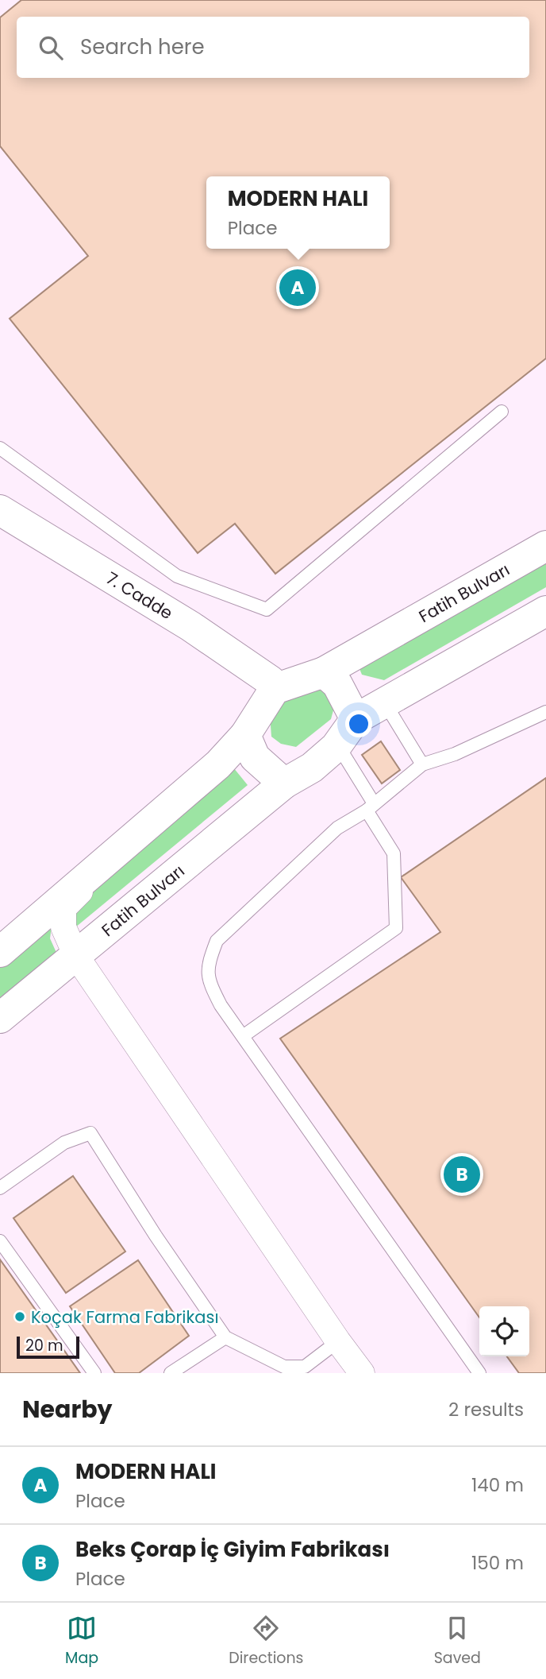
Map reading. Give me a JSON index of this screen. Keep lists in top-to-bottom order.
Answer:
{
  "streets": {
    "main road": ["Fatih Bulvarı", "7. Cadde"]
  },
  "crossings": [
    ["Fatih Bulvarı", "7. Cadde"]
  ],
  "places": ["Koçak Farma Fabrikası"],
  "scale_bar": "20 m",
  "page": {
    "search": "Search here",
    "popup": ["MODERN HALI", "Place"],
    "pins": ["A", "B"],
    "scale": "20 m",
    "heading": ["Nearby", "2 results"],
    "list": [
      {
        "mark": "A",
        "name": "MODERN HALI",
        "note": "Place",
        "value": "140 m"
      },
      {
        "mark": "B",
        "name": "Beks Çorap İç Giyim Fabrikası",
        "note": "Place",
        "value": "150 m"
      }
    ],
    "nav": ["Map", "Directions", "Saved"]
  }
}
